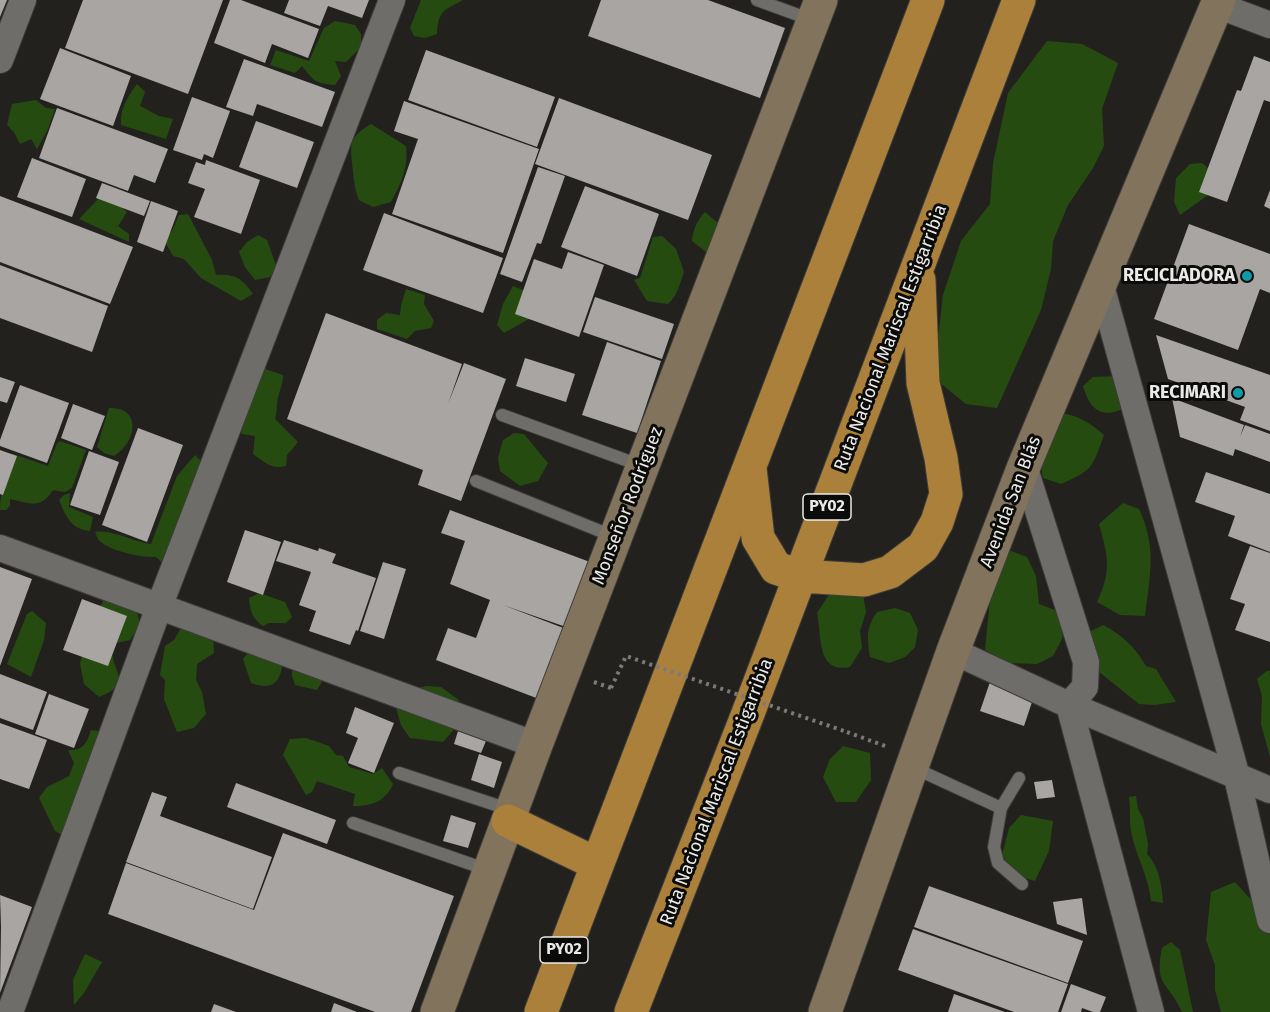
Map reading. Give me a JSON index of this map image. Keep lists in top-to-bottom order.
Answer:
{
  "streets": {
    "highway": ["Ruta Nacional Mariscal Estigarribia", "PY02"],
    "street": ["Avenida San Blás", "Monseñor Rodríguez"]
  },
  "places": ["RECICLADORA", "RECIMARI"]
}
